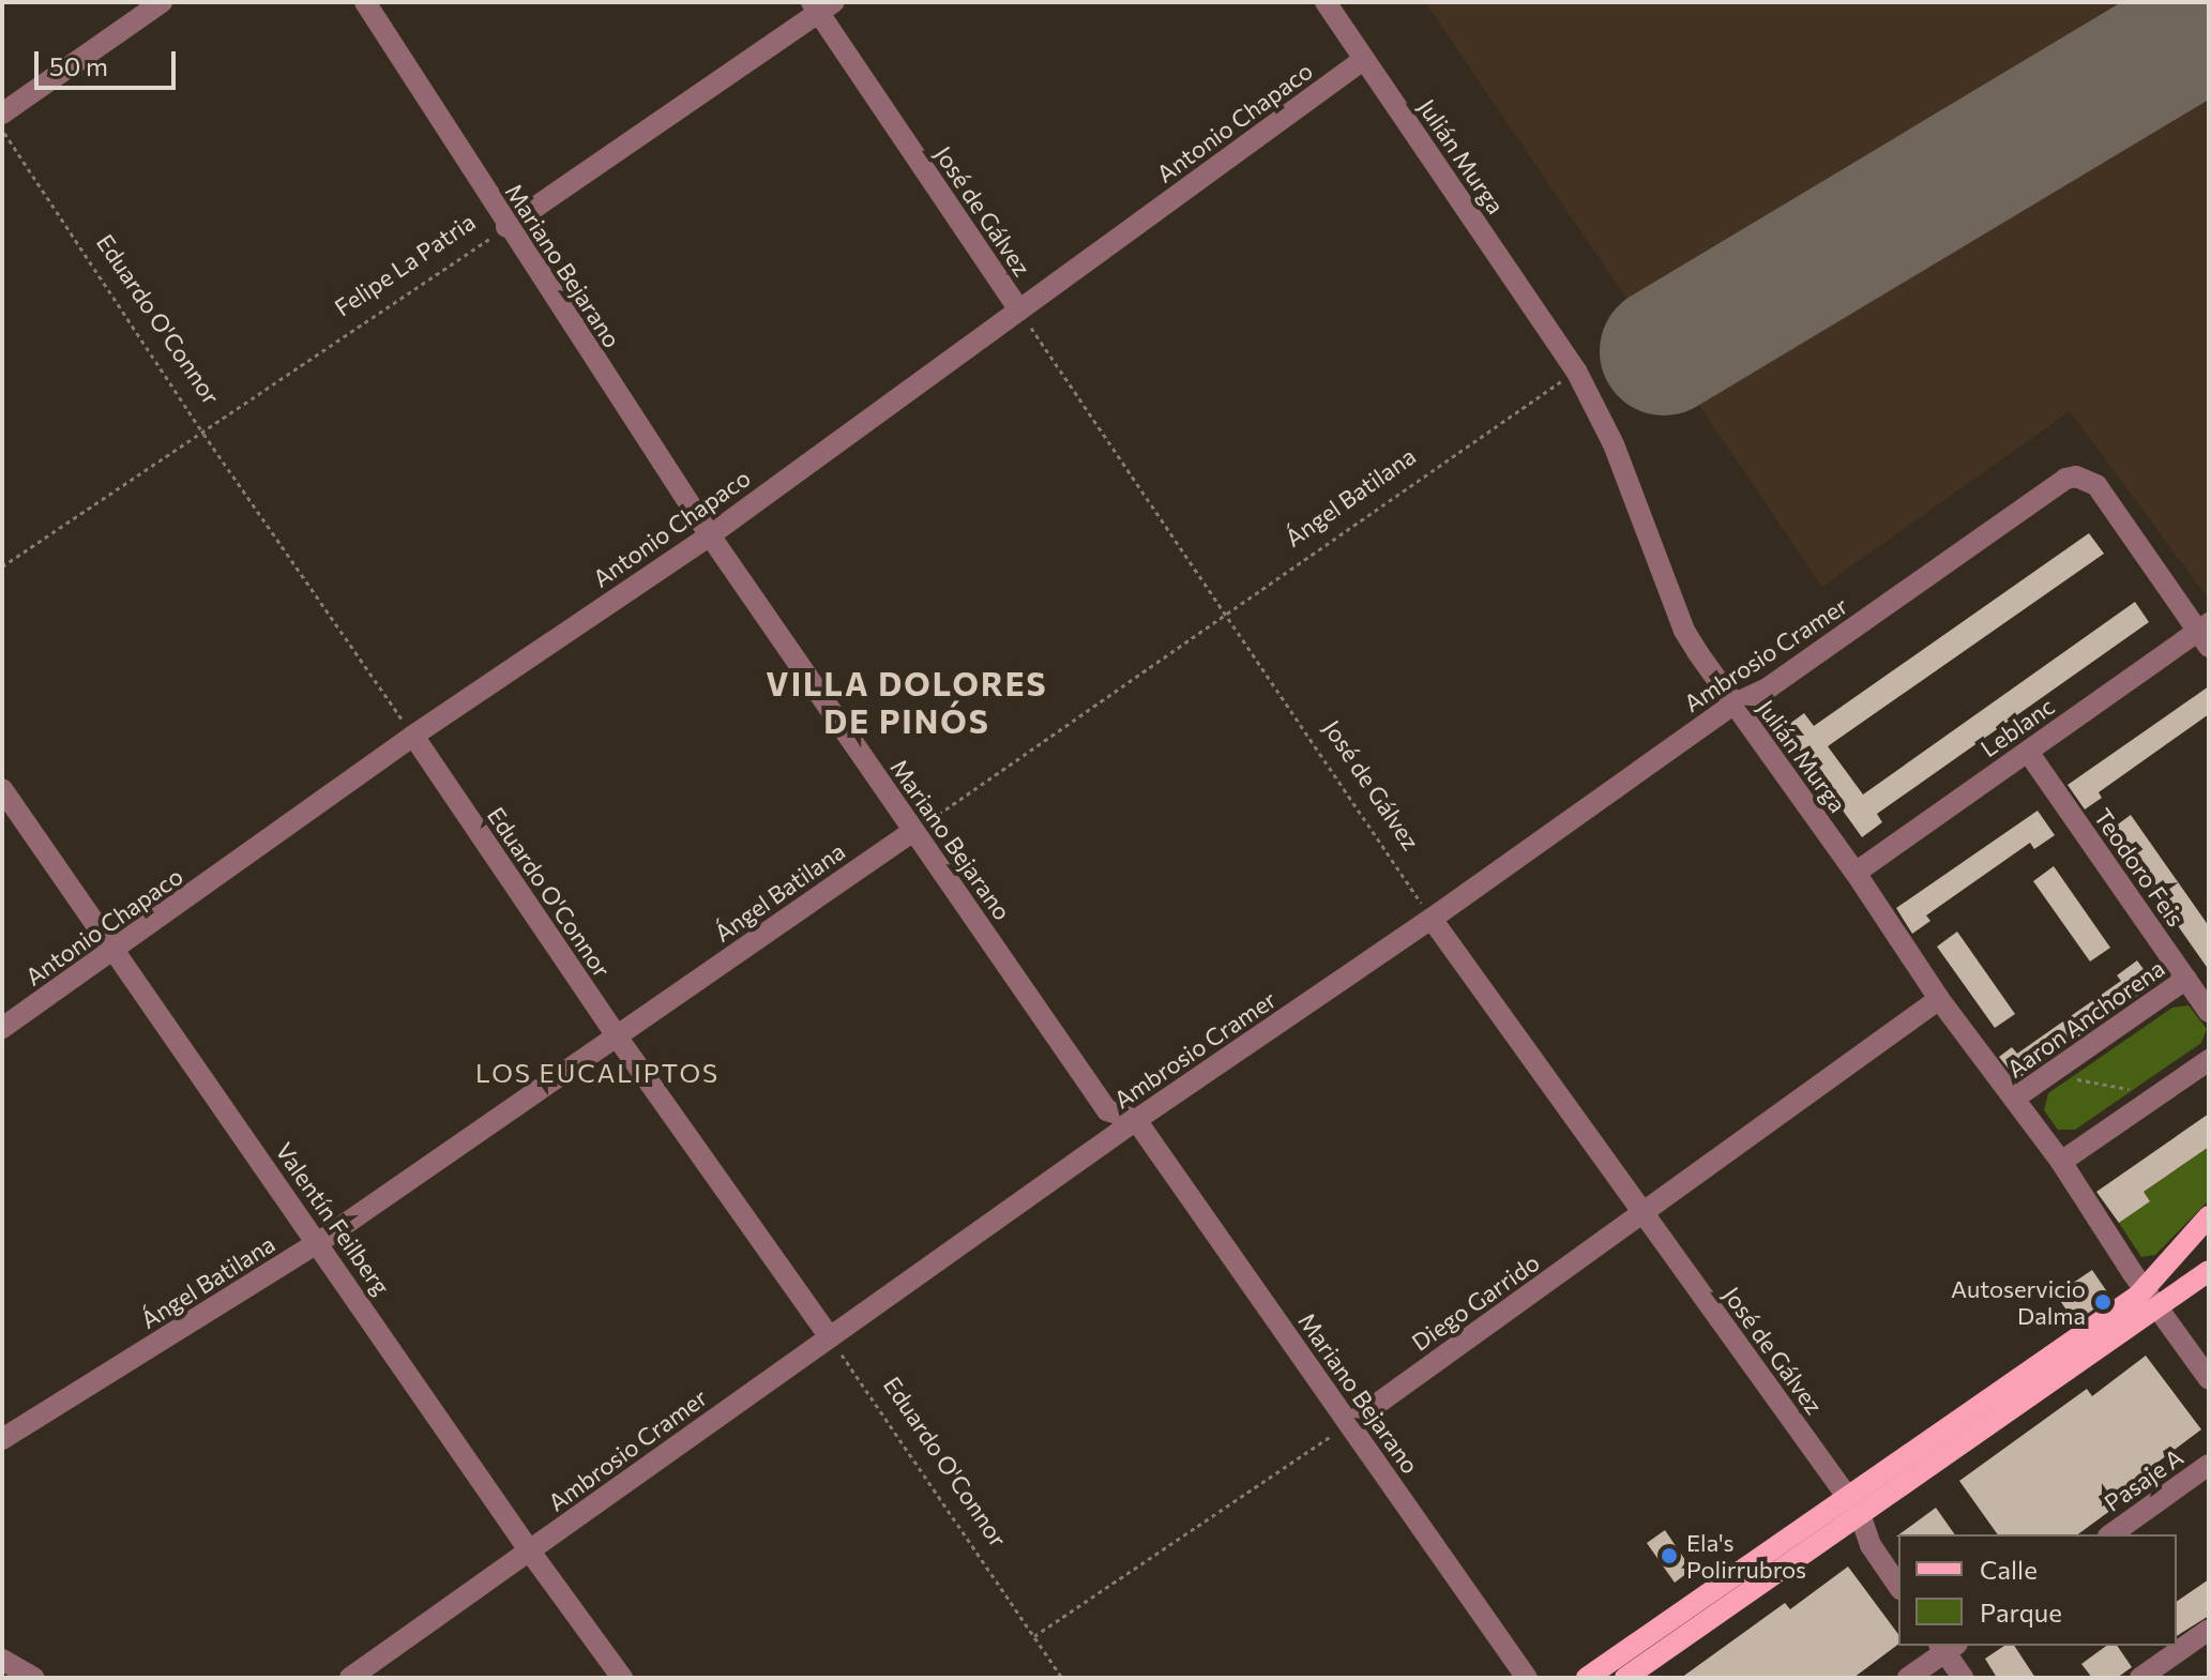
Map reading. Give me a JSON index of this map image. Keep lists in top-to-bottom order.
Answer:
{
  "streets": {
    "street": [
      "Antonio Chapaco",
      "Julián Murga",
      "José de Gálvez",
      "Felipe La Patria",
      "Mariano Bejarano",
      "Eduardo O'Connor",
      "Ángel Batilana",
      "Ambrosio Cramer",
      "Leblanc",
      "Teodoro Feis",
      "Aaron Anchorena",
      "Valentín Feilberg",
      "Diego Garrido",
      "Pasaje A"
    ]
  },
  "crossings": [
    ["Antonio Chapaco", "Julián Murga"],
    ["Antonio Chapaco", "José de Gálvez"],
    ["Antonio Chapaco", "Mariano Bejarano"],
    ["Antonio Chapaco", "Eduardo O'Connor"],
    ["Antonio Chapaco", "Valentín Feilberg"],
    ["Julián Murga", "Ángel Batilana"],
    ["Julián Murga", "Ambrosio Cramer"],
    ["Julián Murga", "Leblanc"],
    ["Julián Murga", "Aaron Anchorena"],
    ["Julián Murga", "Diego Garrido"],
    ["José de Gálvez", "Felipe La Patria"],
    ["José de Gálvez", "Ángel Batilana"],
    ["José de Gálvez", "Ambrosio Cramer"],
    ["José de Gálvez", "Diego Garrido"],
    ["Felipe La Patria", "Mariano Bejarano"],
    ["Felipe La Patria", "Eduardo O'Connor"],
    ["Mariano Bejarano", "Ángel Batilana"],
    ["Mariano Bejarano", "Ambrosio Cramer"],
    ["Mariano Bejarano", "Diego Garrido"],
    ["Eduardo O'Connor", "Ángel Batilana"],
    ["Eduardo O'Connor", "Ambrosio Cramer"],
    ["Ángel Batilana", "Valentín Feilberg"],
    ["Ambrosio Cramer", "Leblanc"],
    ["Ambrosio Cramer", "Valentín Feilberg"],
    ["Leblanc", "Teodoro Feis"],
    ["Teodoro Feis", "Aaron Anchorena"]
  ],
  "districts": ["VILLA DOLORES DE PINÓS", "LOS EUCALIPTOS"],
  "places": ["Autoservicio Dalma", "Ela's Polirrubros"],
  "legend": ["Calle", "Parque"],
  "scale_bar": "50 m"
}
